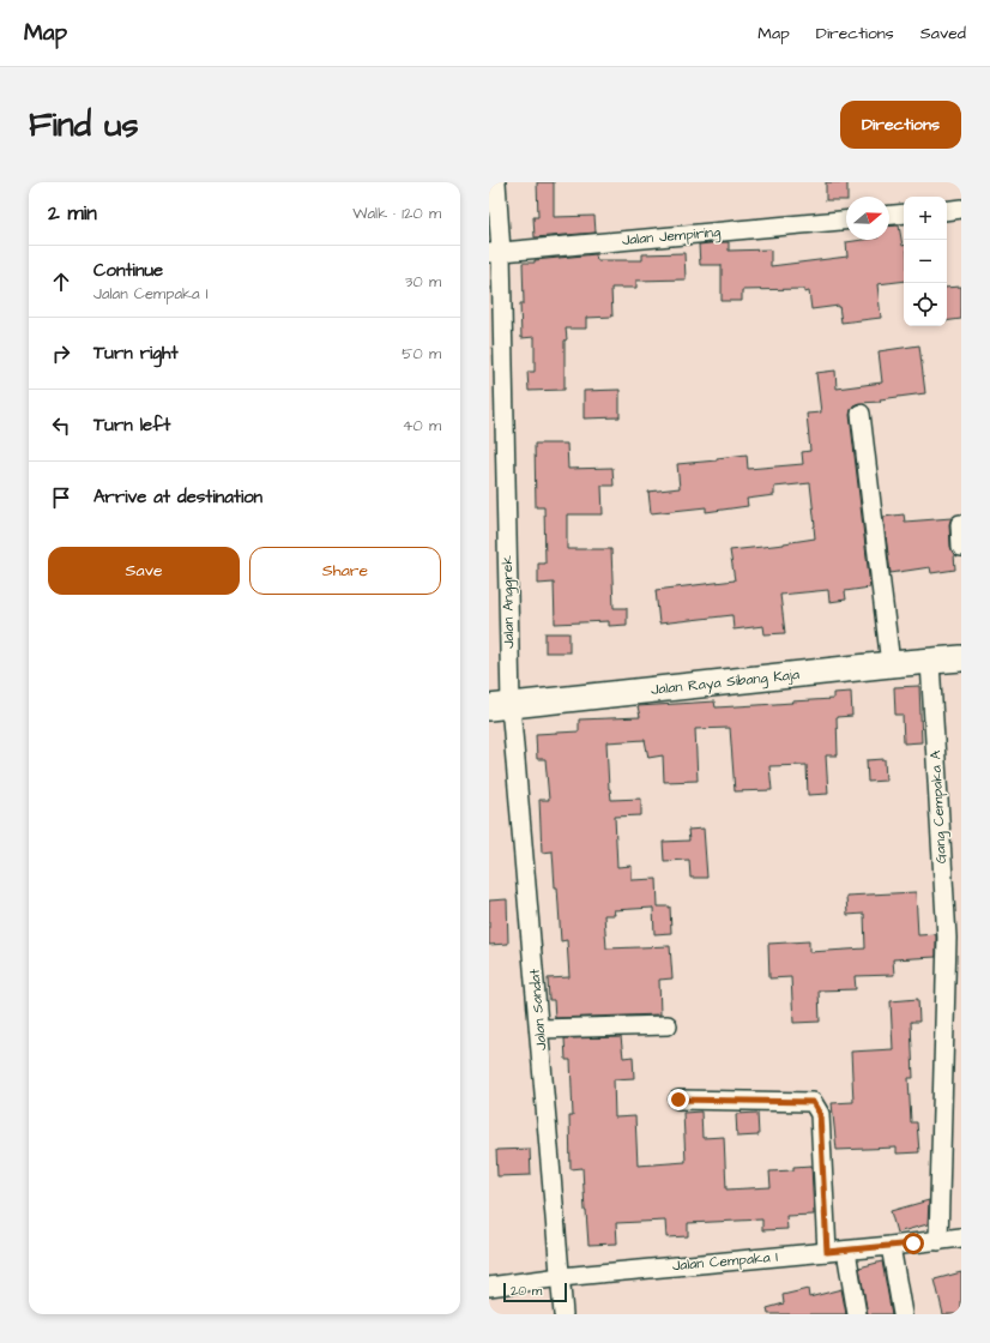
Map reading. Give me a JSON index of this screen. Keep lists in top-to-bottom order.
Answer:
{
  "streets": {
    "main road": ["Jalan Raya Sibang Kaja"],
    "street": [
      "Jalan Jempiring",
      "Jalan Anggrek",
      "Gang Cempaka A",
      "Jalan Sandat",
      "Jalan Cempaka I"
    ]
  },
  "crossings": [
    ["Jalan Jempiring", "Jalan Anggrek"],
    ["Jalan Anggrek", "Jalan Raya Sibang Kaja"],
    ["Jalan Anggrek", "Jalan Sandat"],
    ["Jalan Raya Sibang Kaja", "Gang Cempaka A"],
    ["Jalan Raya Sibang Kaja", "Jalan Sandat"],
    ["Gang Cempaka A", "Jalan Cempaka I"],
    ["Jalan Sandat", "Jalan Cempaka I"]
  ],
  "scale_bar": "20 m",
  "north": "right",
  "page": {
    "header": "Map",
    "nav": ["Map", "Directions", "Saved"],
    "buttons": [
      "Directions",
      ["Save", "Share"]
    ],
    "title": "Find us",
    "heading": ["2 min", "Walk · 120 m"],
    "map_buttons": ["+", "−"],
    "list": [
      ["Continue", "Jalan Cempaka I", "30 m"],
      ["Turn right", "50 m"],
      ["Turn left", "40 m"],
      "Arrive at destination"
    ],
    "scale": "20 m"
  }
}
